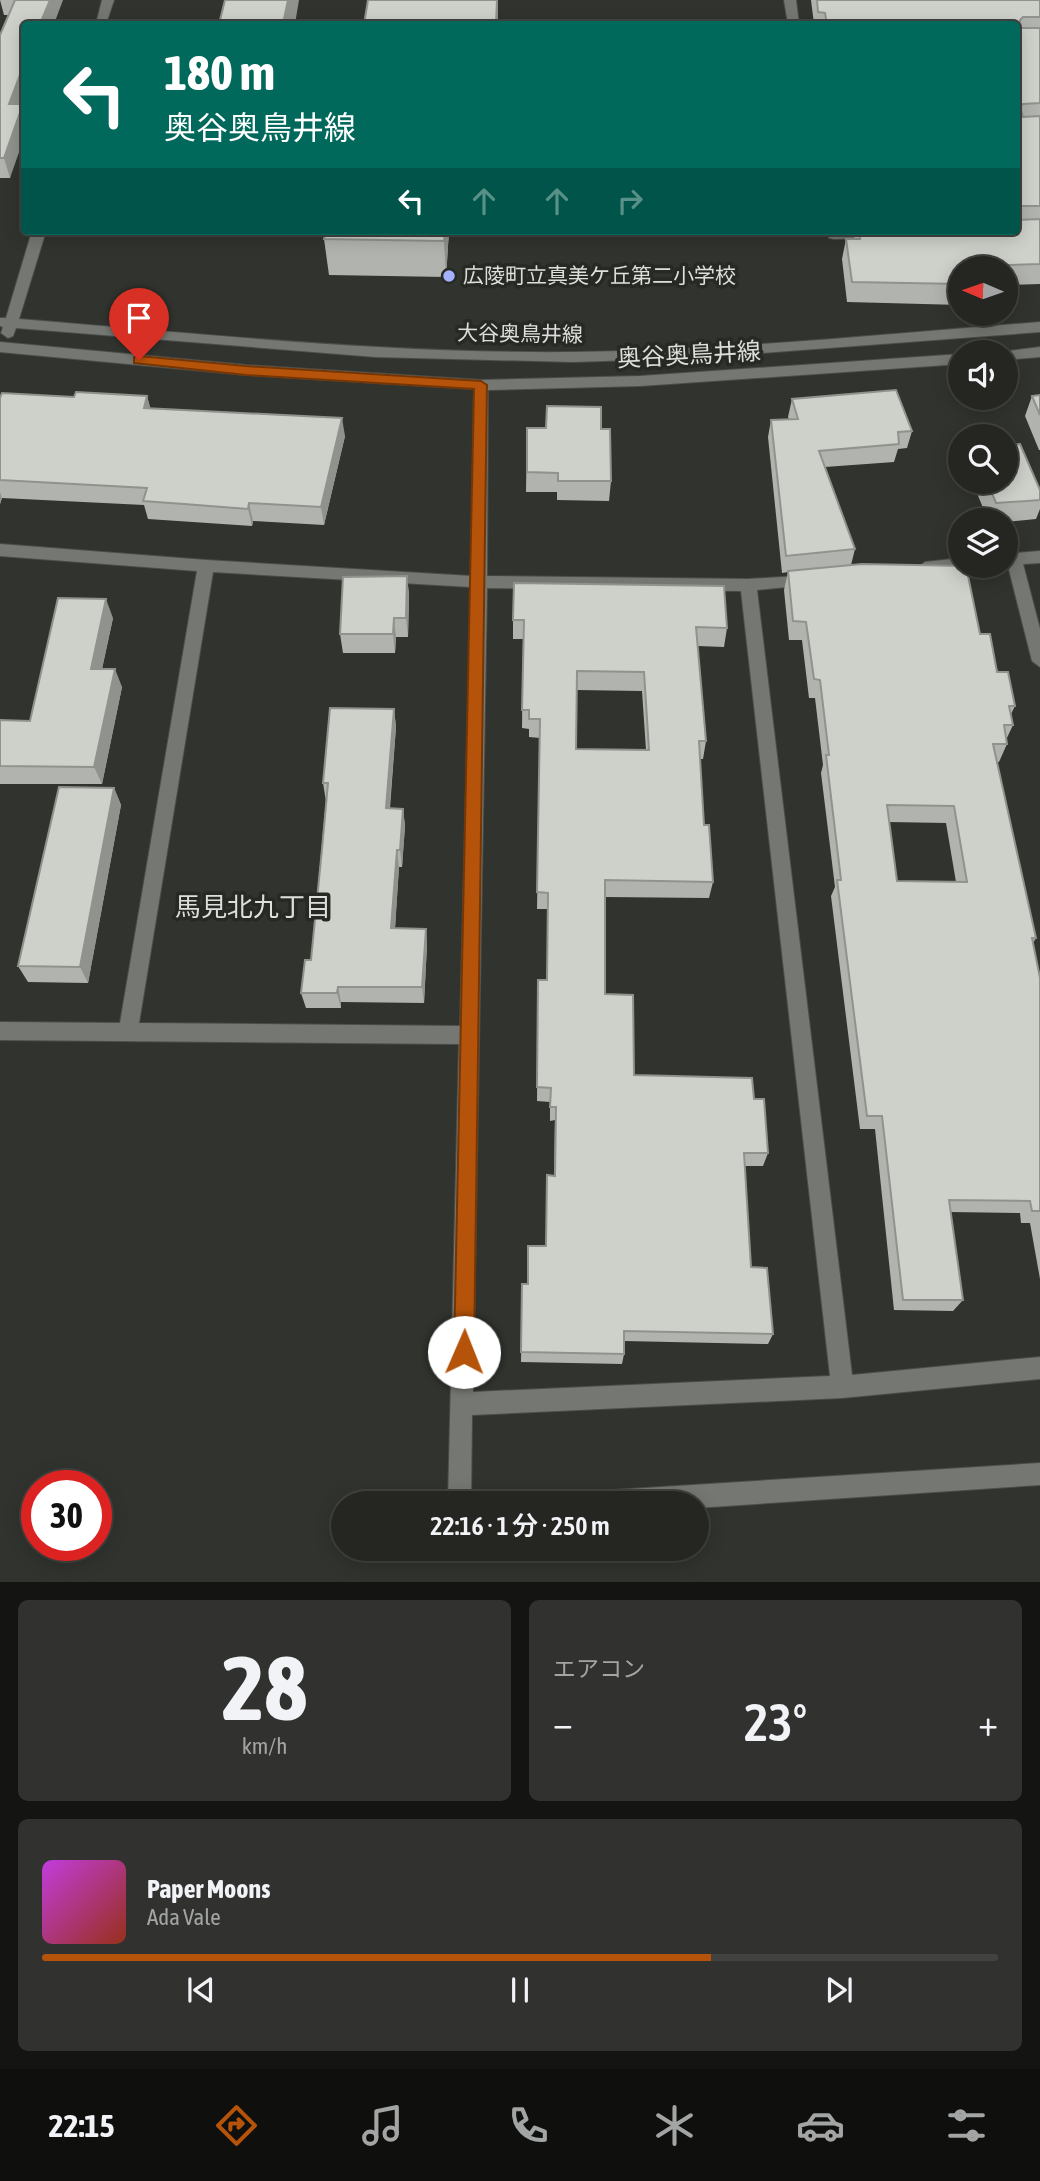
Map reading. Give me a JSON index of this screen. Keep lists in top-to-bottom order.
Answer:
{
  "streets": {
    "street": ["大谷奥鳥井線", "奥谷奥鳥井線"]
  },
  "districts": ["馬見北九丁目"],
  "places": ["広陵町立真美ケ丘第二小学校"],
  "north": "left",
  "page": {
    "turn": ["180 m", "奥谷奥鳥井線"],
    "limit": "30",
    "trip": "22:16 · 1 分 · 250 m",
    "tile": [
      ["28", "km/h"],
      "エアコン"
    ],
    "heat": ["−", "23°", "+"],
    "song": ["Paper Moons", "Ada Vale"],
    "tabs": "22:15"
  }
}
